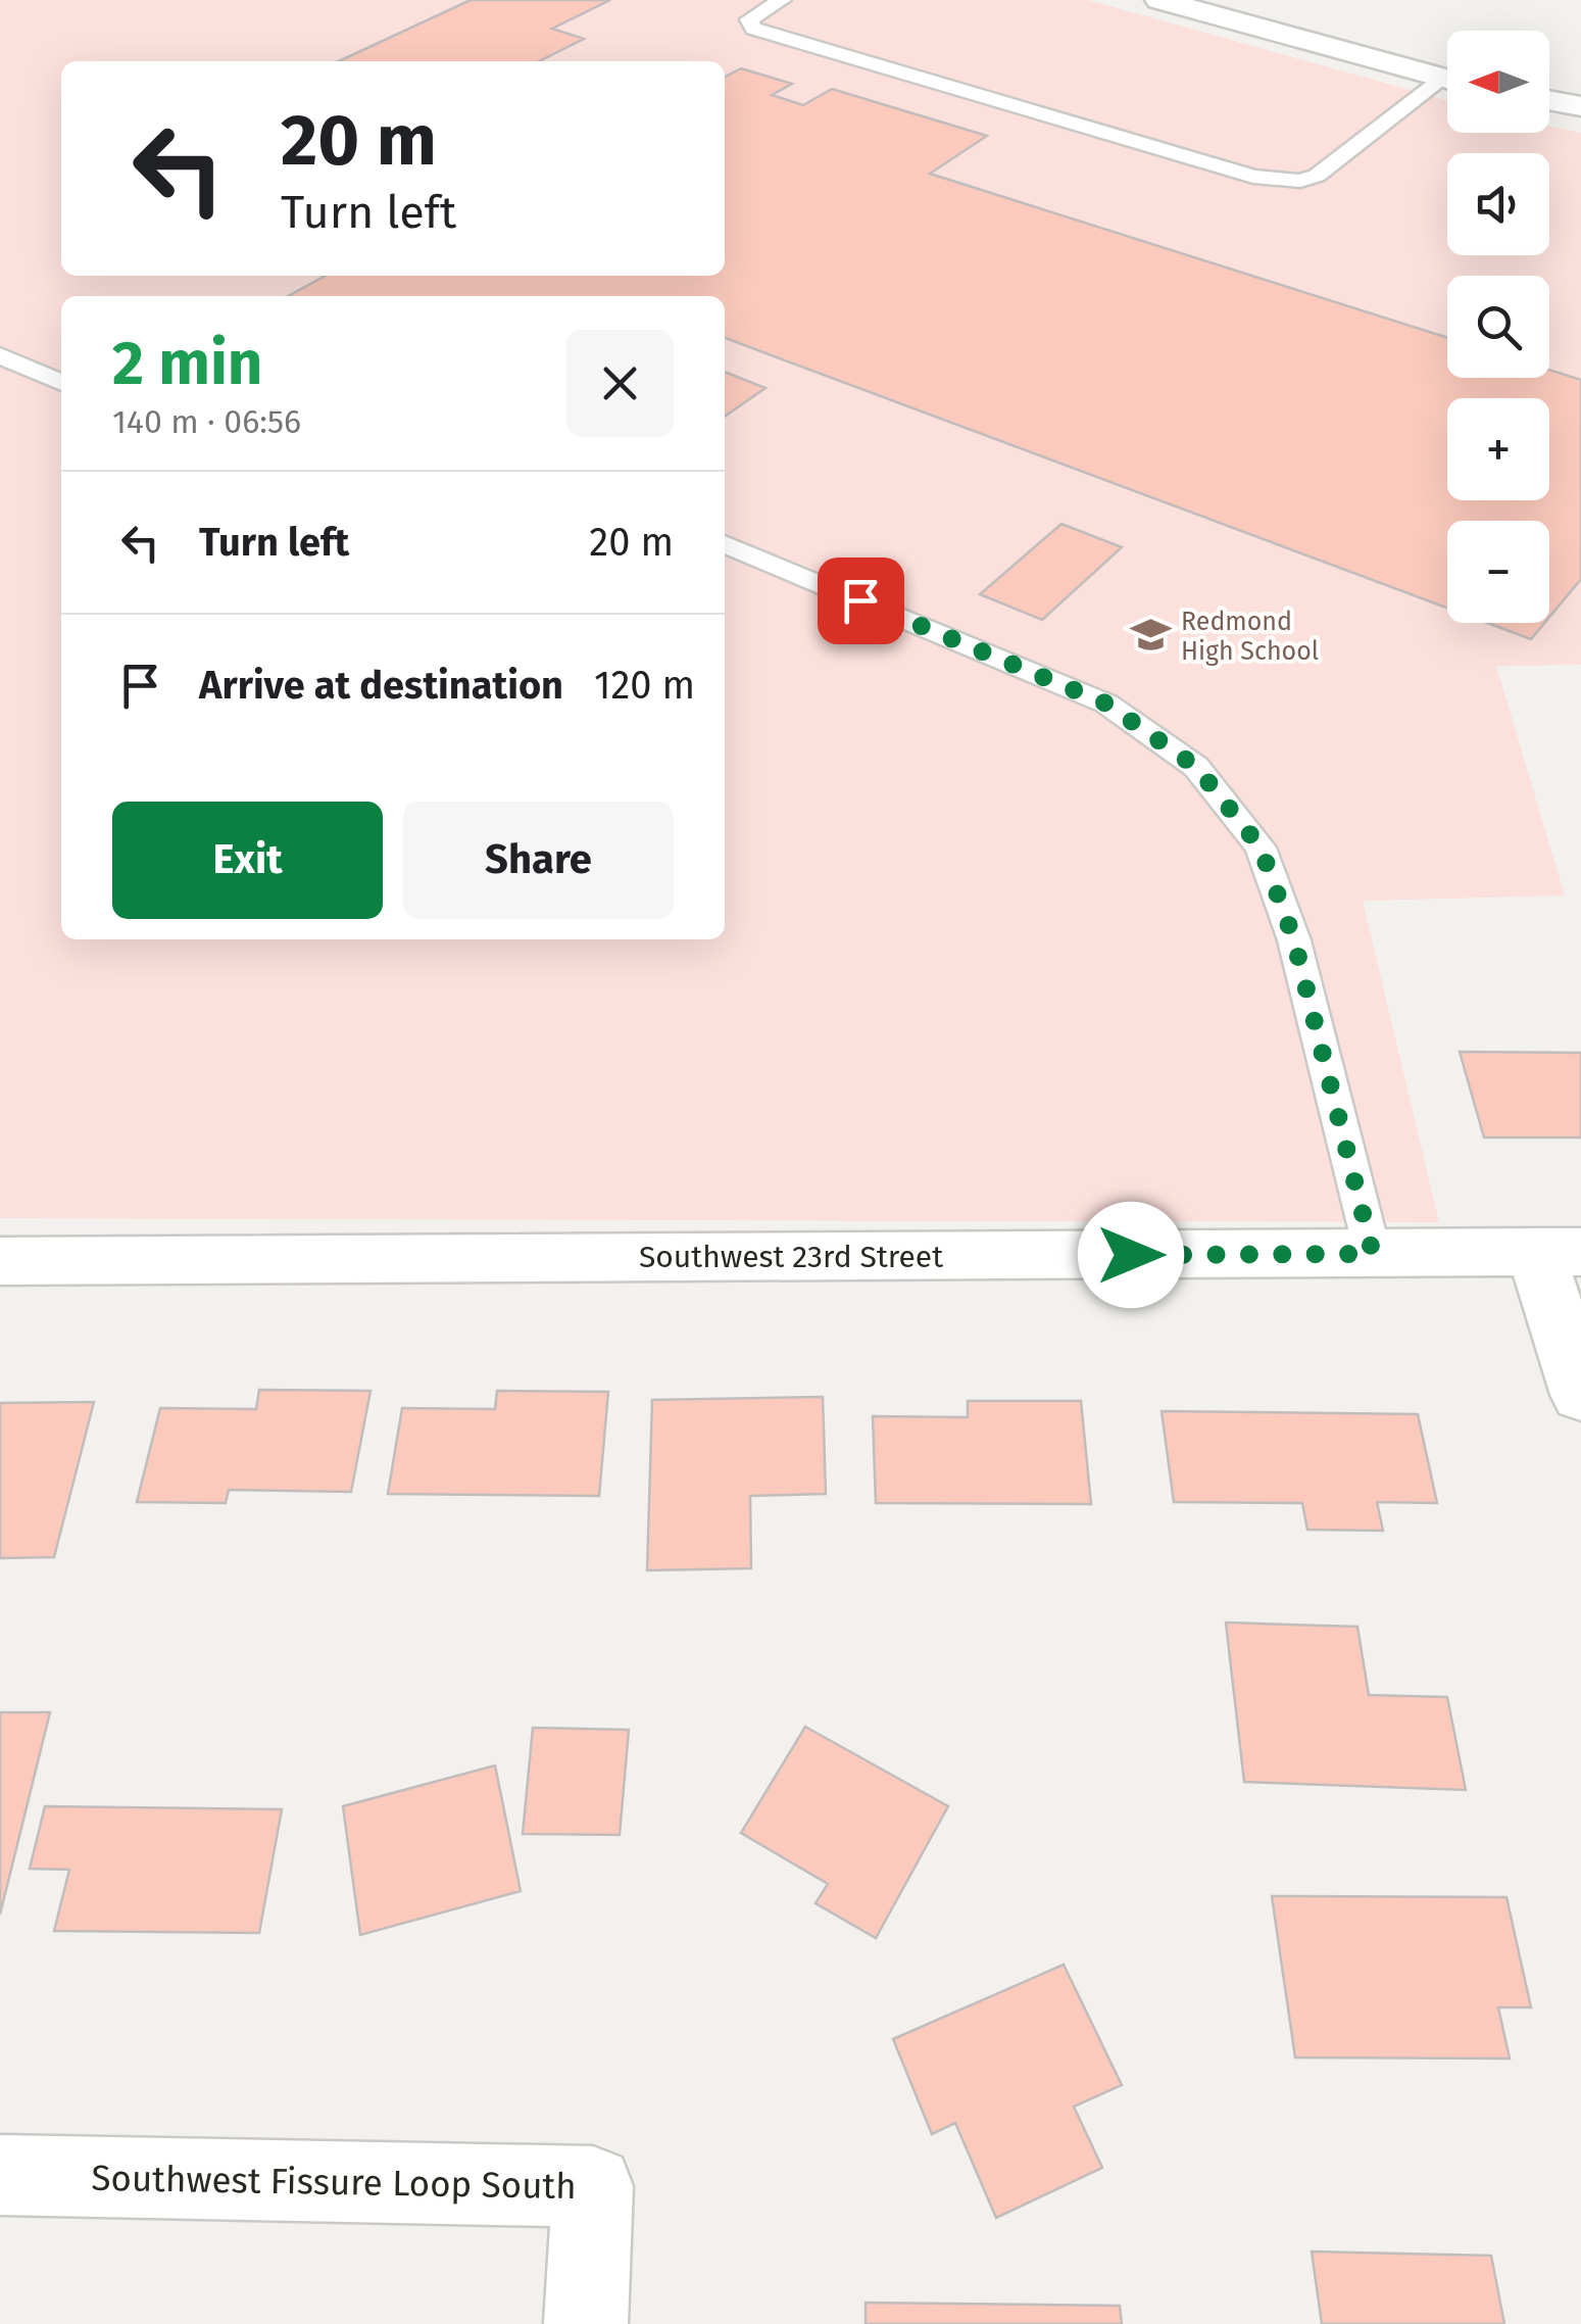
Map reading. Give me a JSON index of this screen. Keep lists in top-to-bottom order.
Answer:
{
  "streets": {
    "street": ["Southwest 23rd Street", "Southwest Fissure Loop South"]
  },
  "places": {
    "school or university": ["Redmond High School"]
  },
  "north": "left",
  "page": {
    "map_buttons": ["+", "−"],
    "turn": ["20 m", "Turn left"],
    "heading": ["2 min", "140 m · 06:56"],
    "list": [
      {
        "name": "Turn left",
        "value": "20 m"
      },
      {
        "name": "Arrive at destination",
        "value": "120 m"
      }
    ],
    "buttons": ["Exit", "Share"]
  }
}
